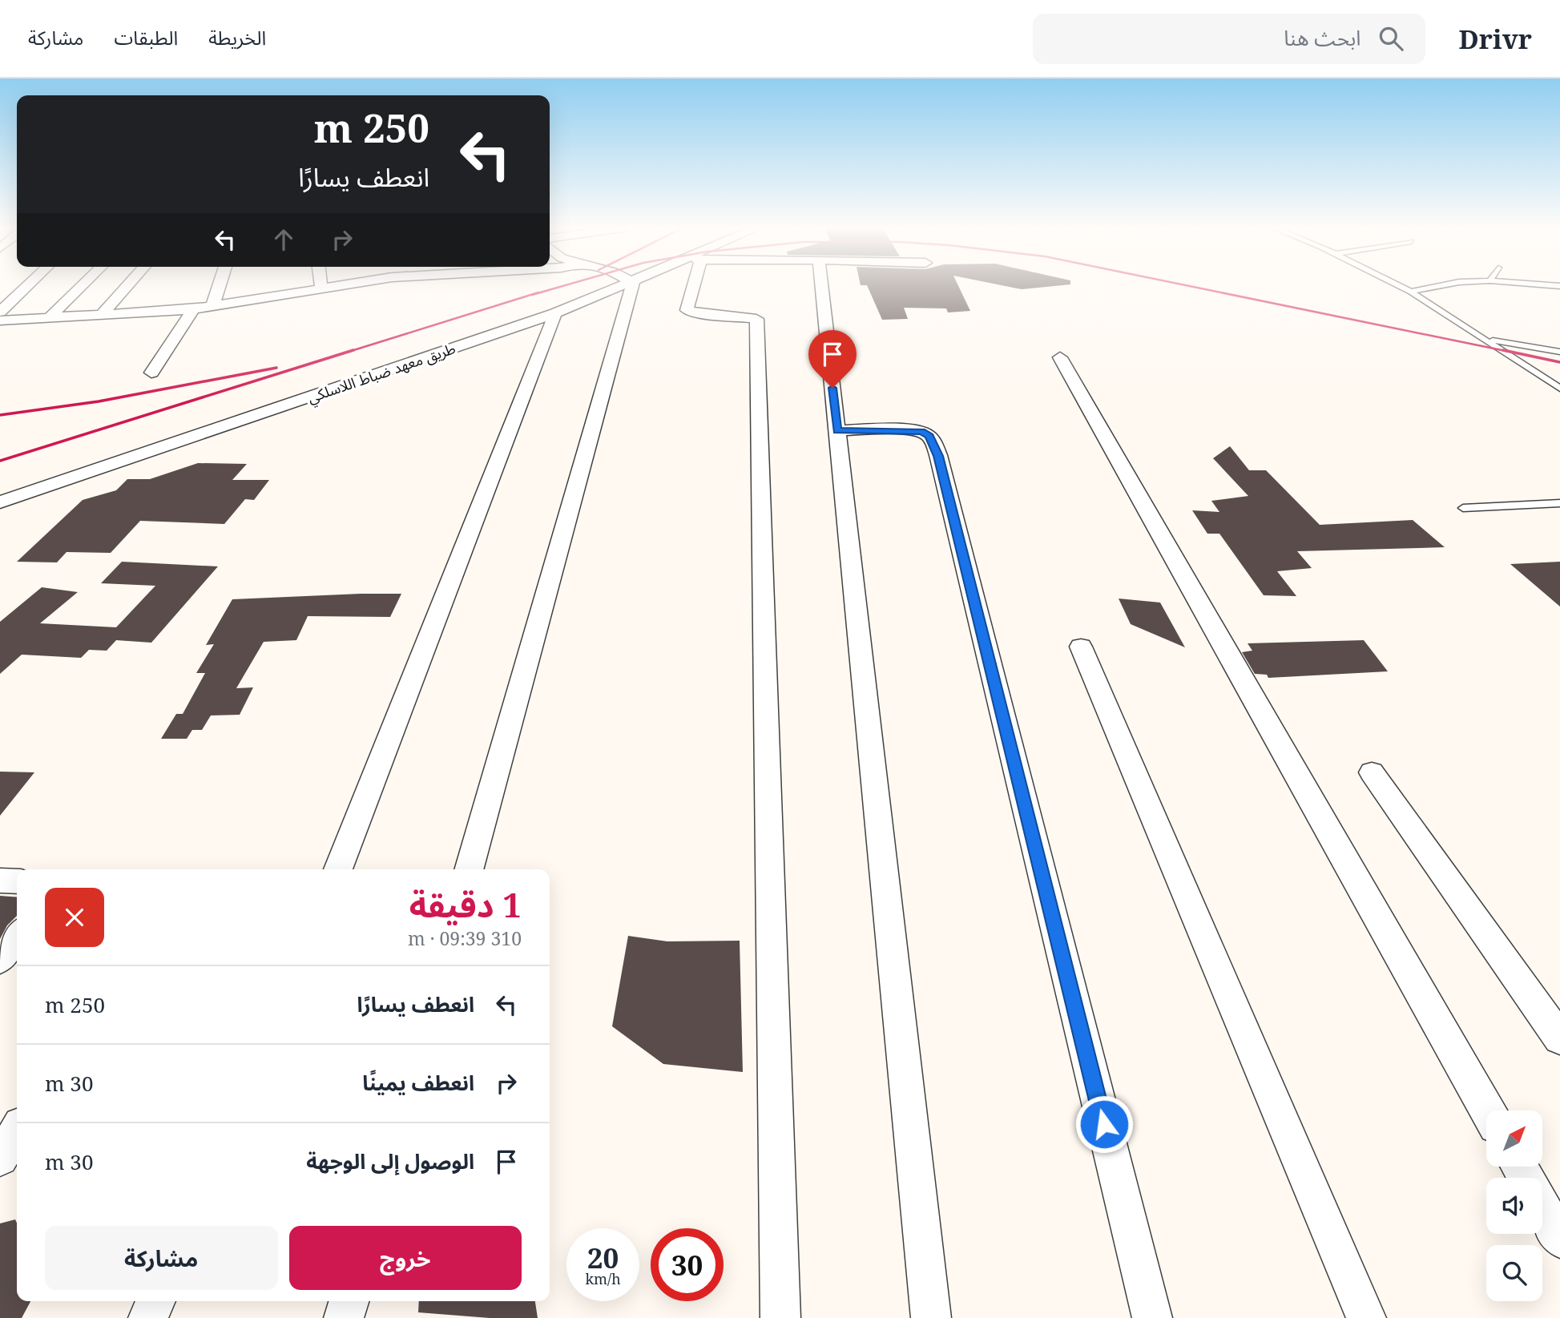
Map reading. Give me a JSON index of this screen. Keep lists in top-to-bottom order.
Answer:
{
  "streets": {
    "street": ["طريق معهد ضباط اللاسلكي"]
  },
  "north": "top right",
  "page": {
    "header": "Drivr",
    "search": "ابحث هنا",
    "nav": ["الخريطة", "الطبقات", "مشاركة"],
    "turn": ["250 m", "انعطف يسارًا"],
    "heading": ["1 دقيقة", "310 m · 09:39"],
    "list": [
      {
        "name": "انعطف يسارًا",
        "value": "250 m"
      },
      {
        "name": "انعطف يمينًا",
        "value": "30 m"
      },
      {
        "name": "الوصول إلى الوجهة",
        "value": "30 m"
      }
    ],
    "buttons": ["خروج", "مشاركة"],
    "speed": "20 km/h",
    "limit": "30"
  }
}
